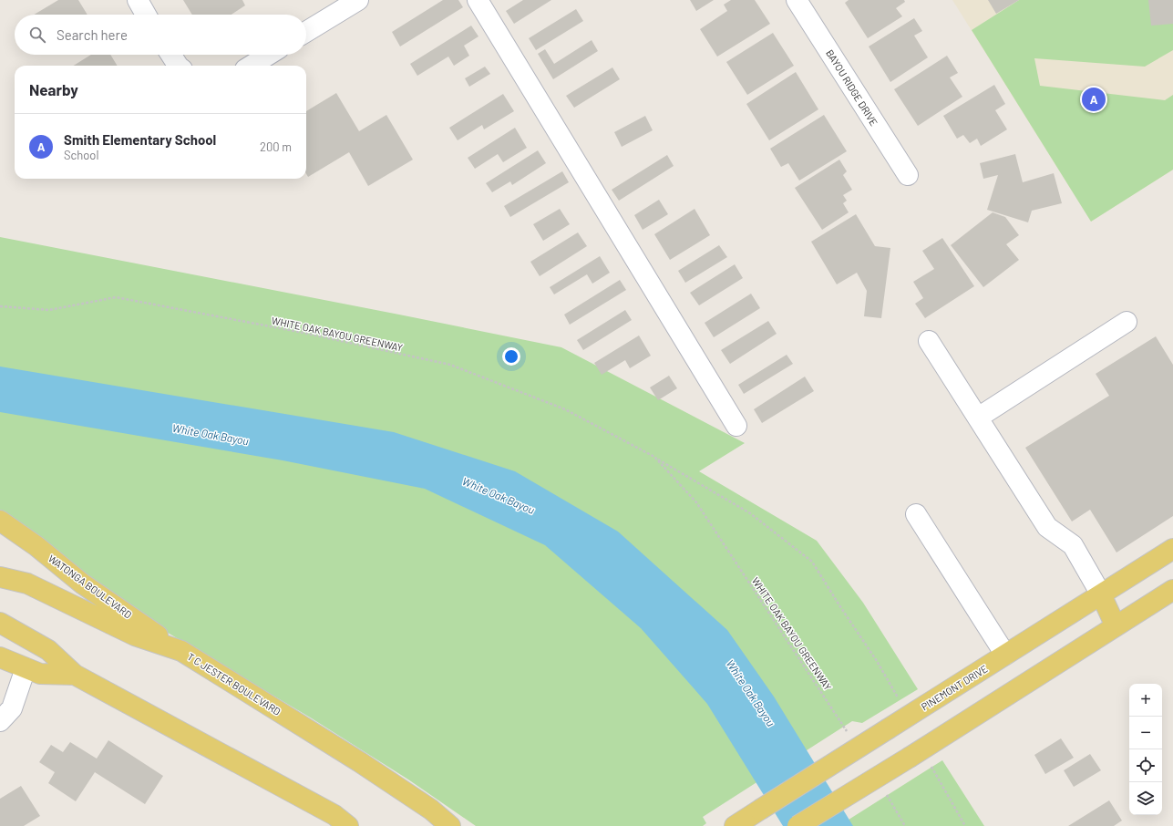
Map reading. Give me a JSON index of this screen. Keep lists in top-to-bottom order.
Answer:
{
  "streets": {
    "main road": ["WATONGA BOULEVARD", "T C JESTER BOULEVARD", "PINEMONT DRIVE"],
    "street": ["BAYOU RIDGE DRIVE"],
    "path": ["WHITE OAK BAYOU GREENWAY"]
  },
  "crossings": [
    ["WATONGA BOULEVARD", "T C JESTER BOULEVARD"]
  ],
  "water": ["White Oak Bayou"],
  "page": {
    "search": "Search here",
    "heading": "Nearby",
    "pins": "A",
    "list": [
      {
        "mark": "A",
        "name": "Smith Elementary School",
        "note": "School",
        "value": "200 m"
      }
    ],
    "map_buttons": ["+", "−"]
  }
}
